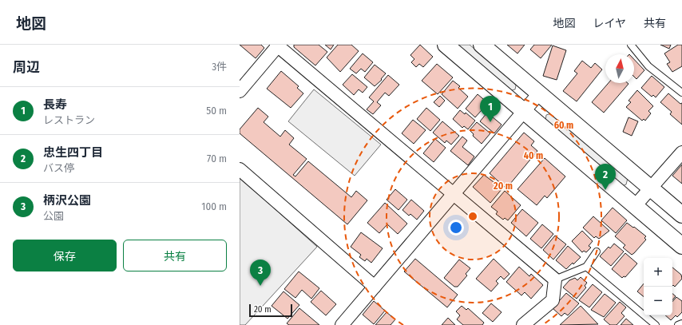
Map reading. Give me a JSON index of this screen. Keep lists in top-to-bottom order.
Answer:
{
  "scale_bar": "20 m",
  "north": "top",
  "page": {
    "header": "地図",
    "nav": ["地図", "レイヤ", "共有"],
    "heading": ["周辺", "3件"],
    "list": [
      {
        "mark": "1",
        "name": "長寿",
        "note": "レストラン",
        "value": "50 m"
      },
      {
        "mark": "2",
        "name": "忠生四丁目",
        "note": "バス停",
        "value": "70 m"
      },
      {
        "mark": "3",
        "name": "柄沢公園",
        "note": "公園",
        "value": "100 m"
      }
    ],
    "pins": ["1", "2", "3"],
    "buttons": ["保存", "共有"],
    "map_buttons": ["+", "−"],
    "scale": "20 m"
  },
  "rings": ["60 m", "40 m", "20 m"]
}
